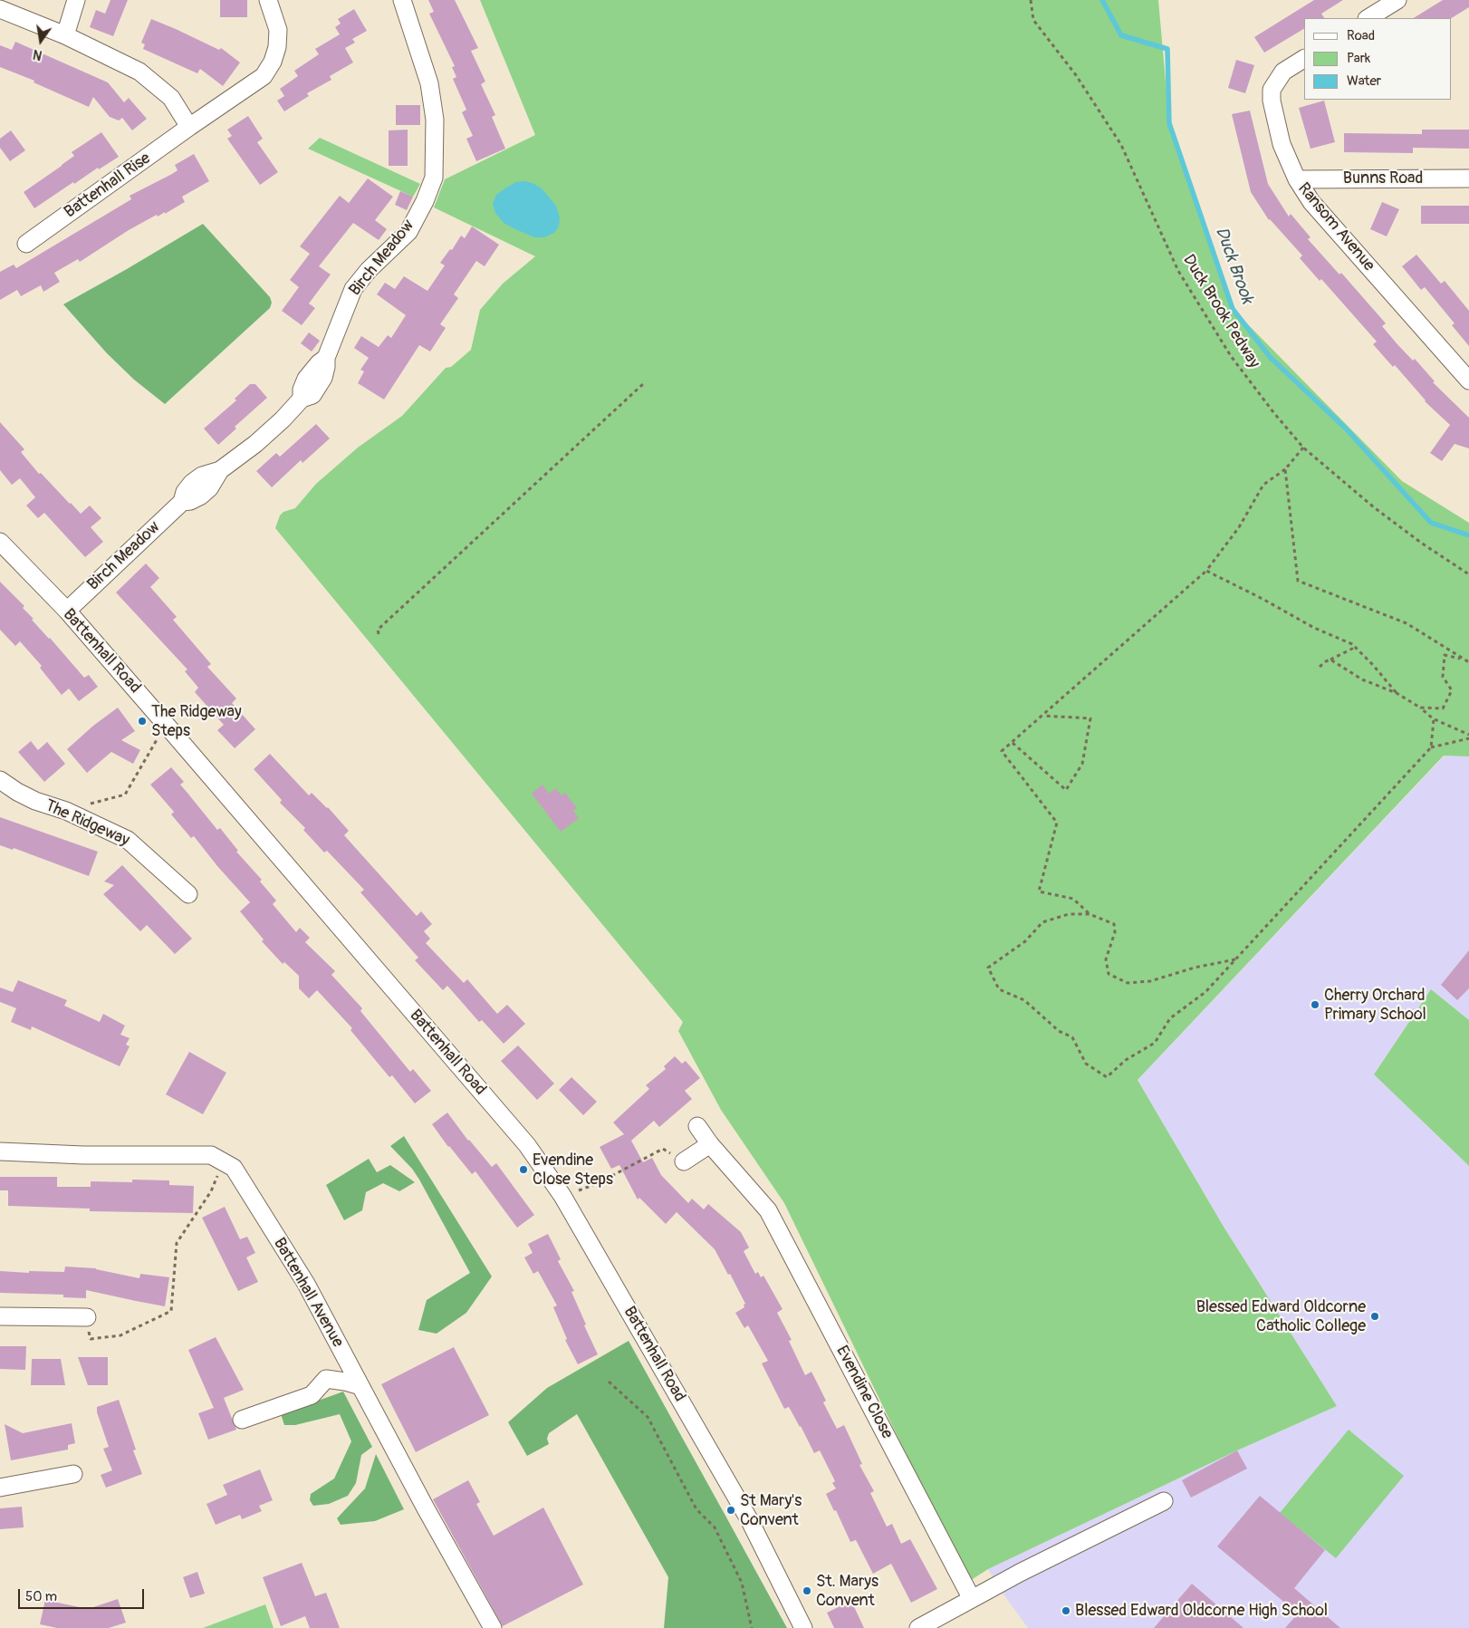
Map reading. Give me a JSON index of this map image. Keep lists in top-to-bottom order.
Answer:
{
  "streets": {
    "street": [
      "Bunns Road",
      "Battenhall Rise",
      "Ransom Avenue",
      "Birch Meadow",
      "Battenhall Road",
      "The Ridgeway",
      "Battenhall Avenue",
      "Evendine Close"
    ],
    "path": ["Duck Brook Pedway"]
  },
  "crossings": [
    ["Bunns Road", "Ransom Avenue"],
    ["Birch Meadow", "Battenhall Road"]
  ],
  "water": ["Duck Brook"],
  "places": [
    "The Ridgeway Steps",
    "Cherry Orchard Primary School",
    "Evendine Close Steps",
    "Blessed Edward Oldcorne Catholic College",
    "St Mary's Convent",
    "St. Marys Convent",
    "Blessed Edward Oldcorne High School"
  ],
  "legend": ["Road", "Park", "Water"],
  "scale_bar": "50 m",
  "north": "bottom"
}
